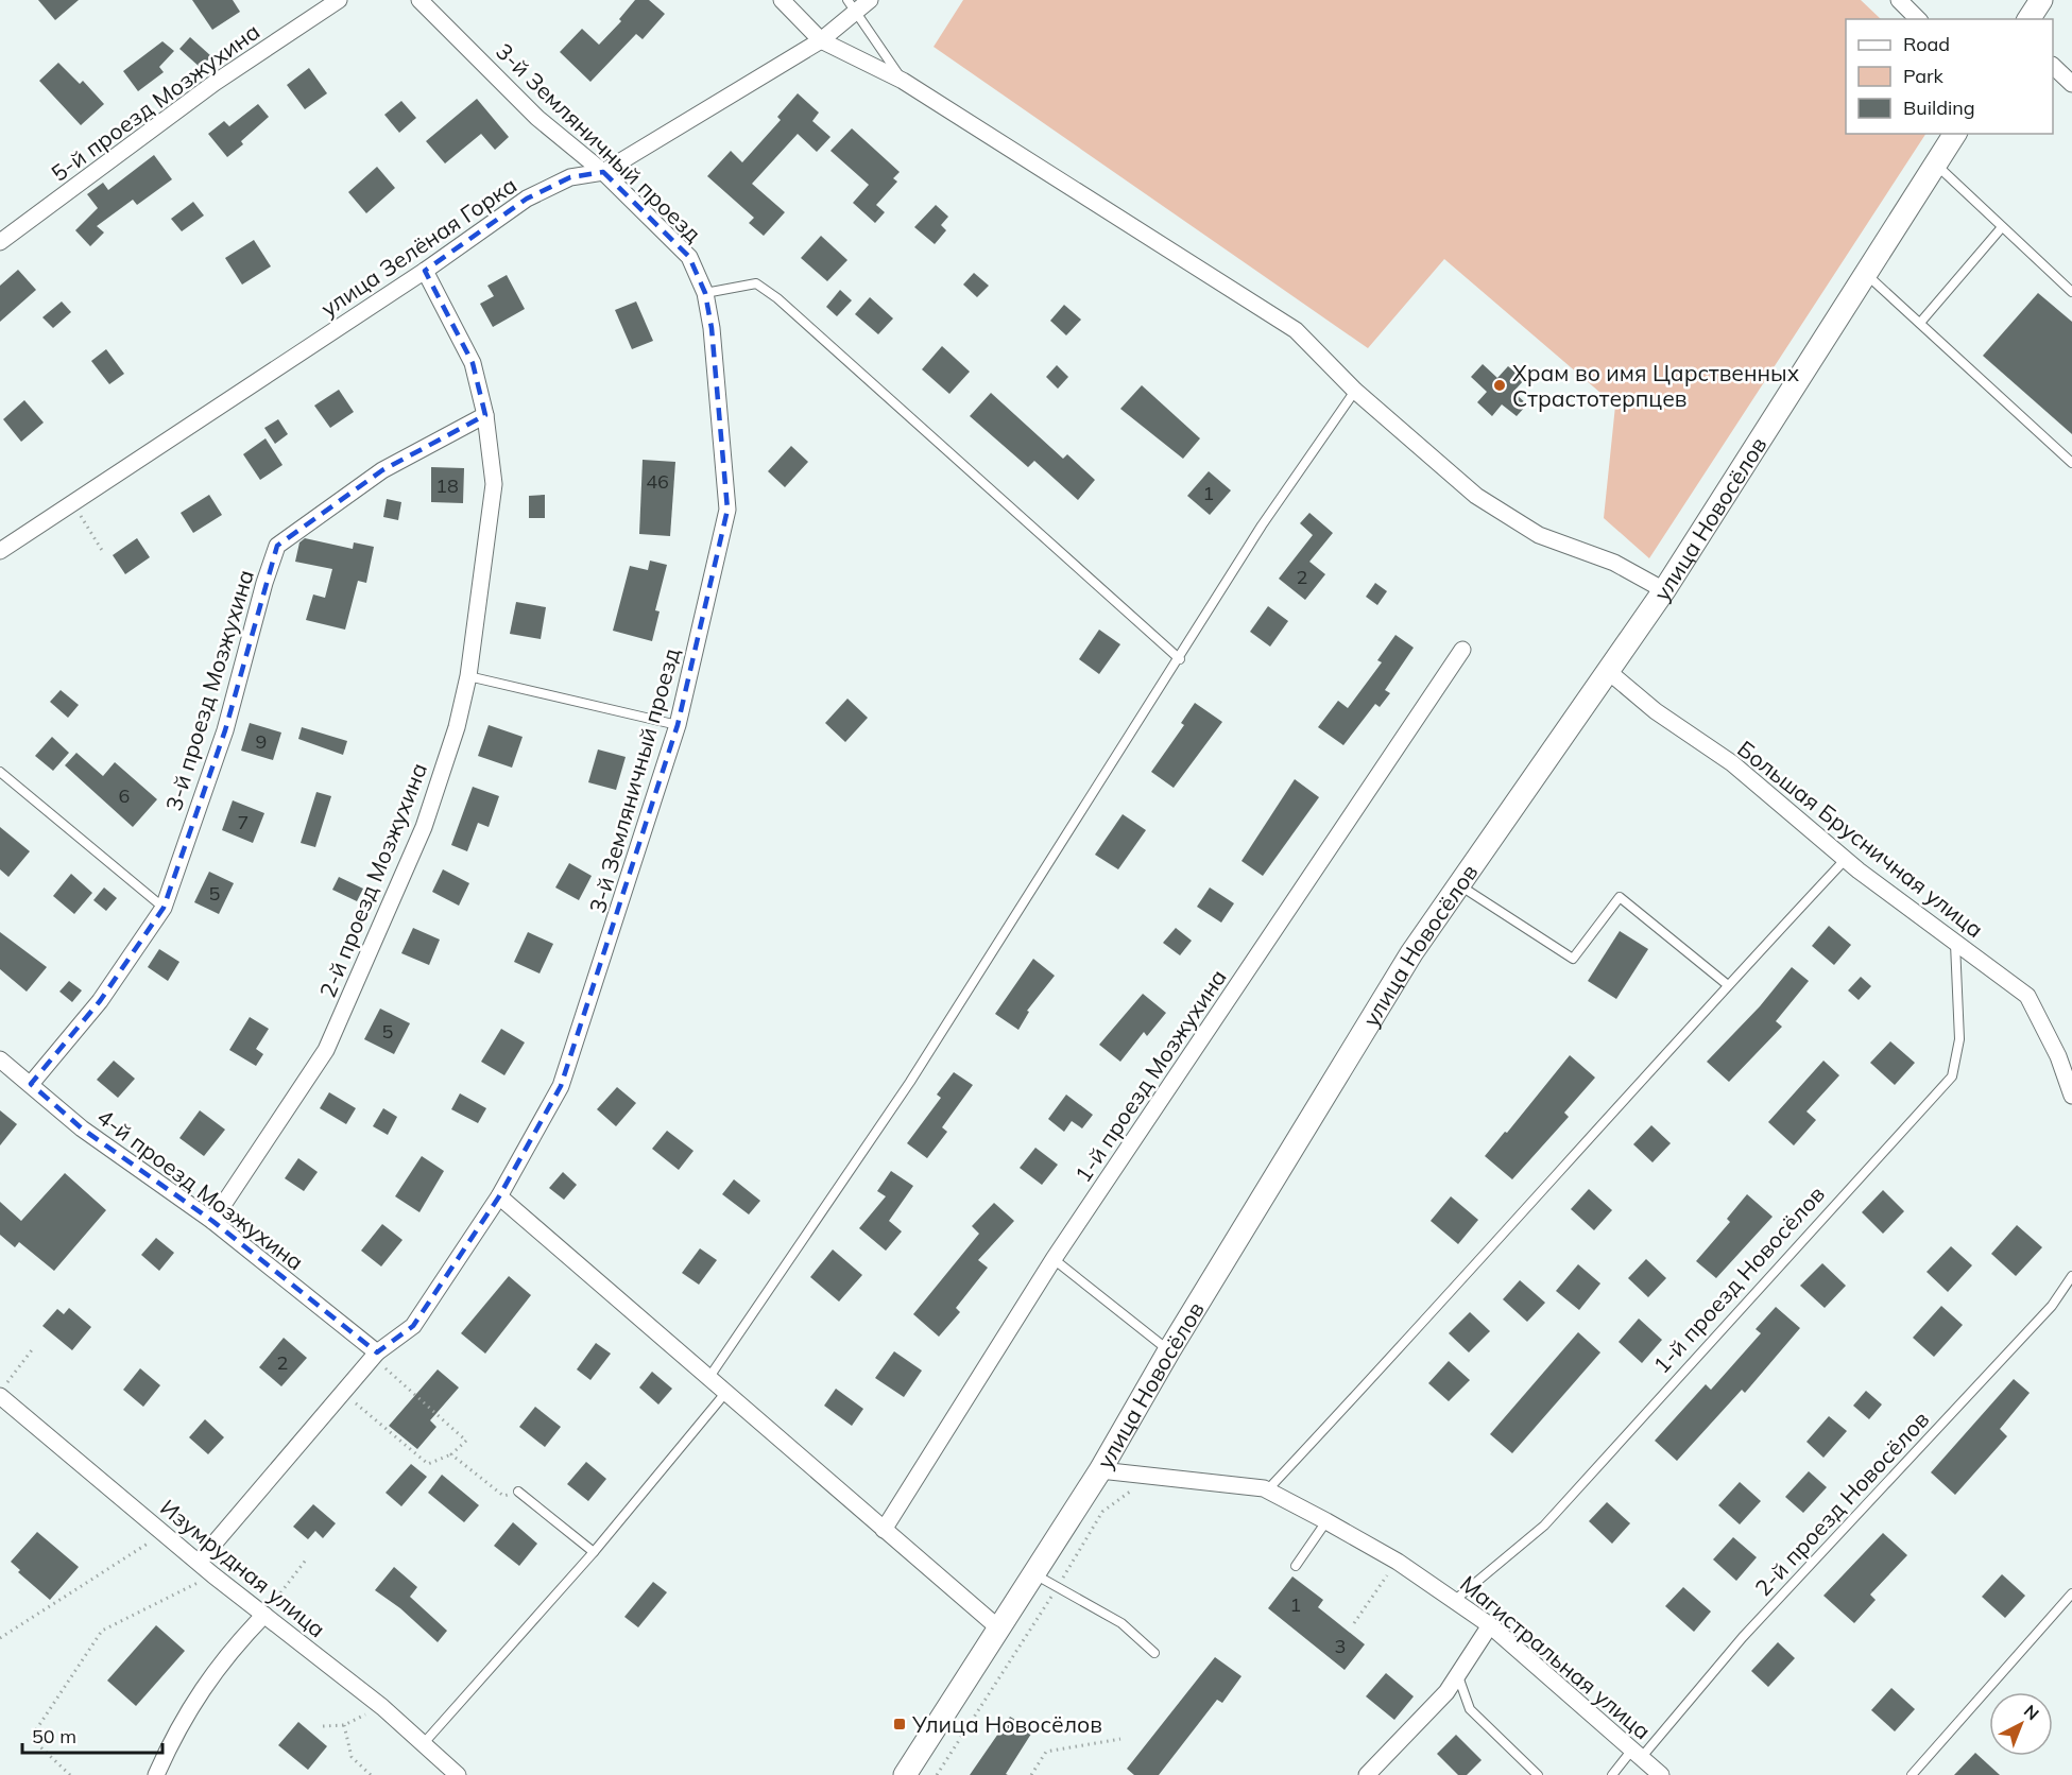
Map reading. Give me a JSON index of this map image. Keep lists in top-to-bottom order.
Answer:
{
  "streets": {
    "street": [
      "5-й проезд Мозжухина",
      "3-й Земляничный проезд",
      "улица Зелёная Горка",
      "улица Новосёлов",
      "3-й проезд Мозжухина",
      "Большая Брусничная улица",
      "2-й проезд Мозжухина",
      "1-й проезд Мозжухина",
      "4-й проезд Мозжухина",
      "Изумрудная улица",
      "Магистральная улица"
    ],
    "lane": ["1-й проезд Новосёлов", "2-й проезд Новосёлов"]
  },
  "crossings": [
    ["3-й Земляничный проезд", "улица Зелёная Горка"],
    ["3-й Земляничный проезд", "4-й проезд Мозжухина"],
    ["3-й Земляничный проезд", "Изумрудная улица"],
    ["улица Зелёная Горка", "2-й проезд Мозжухина"],
    ["улица Новосёлов", "Большая Брусничная улица"],
    ["улица Новосёлов", "Магистральная улица"],
    ["3-й проезд Мозжухина", "2-й проезд Мозжухина"],
    ["3-й проезд Мозжухина", "4-й проезд Мозжухина"],
    ["Большая Брусничная улица", "1-й проезд Новосёлов"],
    ["2-й проезд Мозжухина", "4-й проезд Мозжухина"],
    ["1-й проезд Новосёлов", "Магистральная улица"],
    ["2-й проезд Новосёлов", "Магистральная улица"]
  ],
  "places": {
    "other": ["Храм во имя Царственных Страстотерпцев"],
    "transit": ["Улица Новосёлов"]
  },
  "house_numbers": [
    "46",
    "18",
    "1",
    "2",
    "9",
    "6",
    "7",
    "5",
    "5",
    "2",
    "1",
    "3"
  ],
  "legend": ["Road", "Park", "Building"],
  "scale_bar": "50 m",
  "north": "top right"
}
